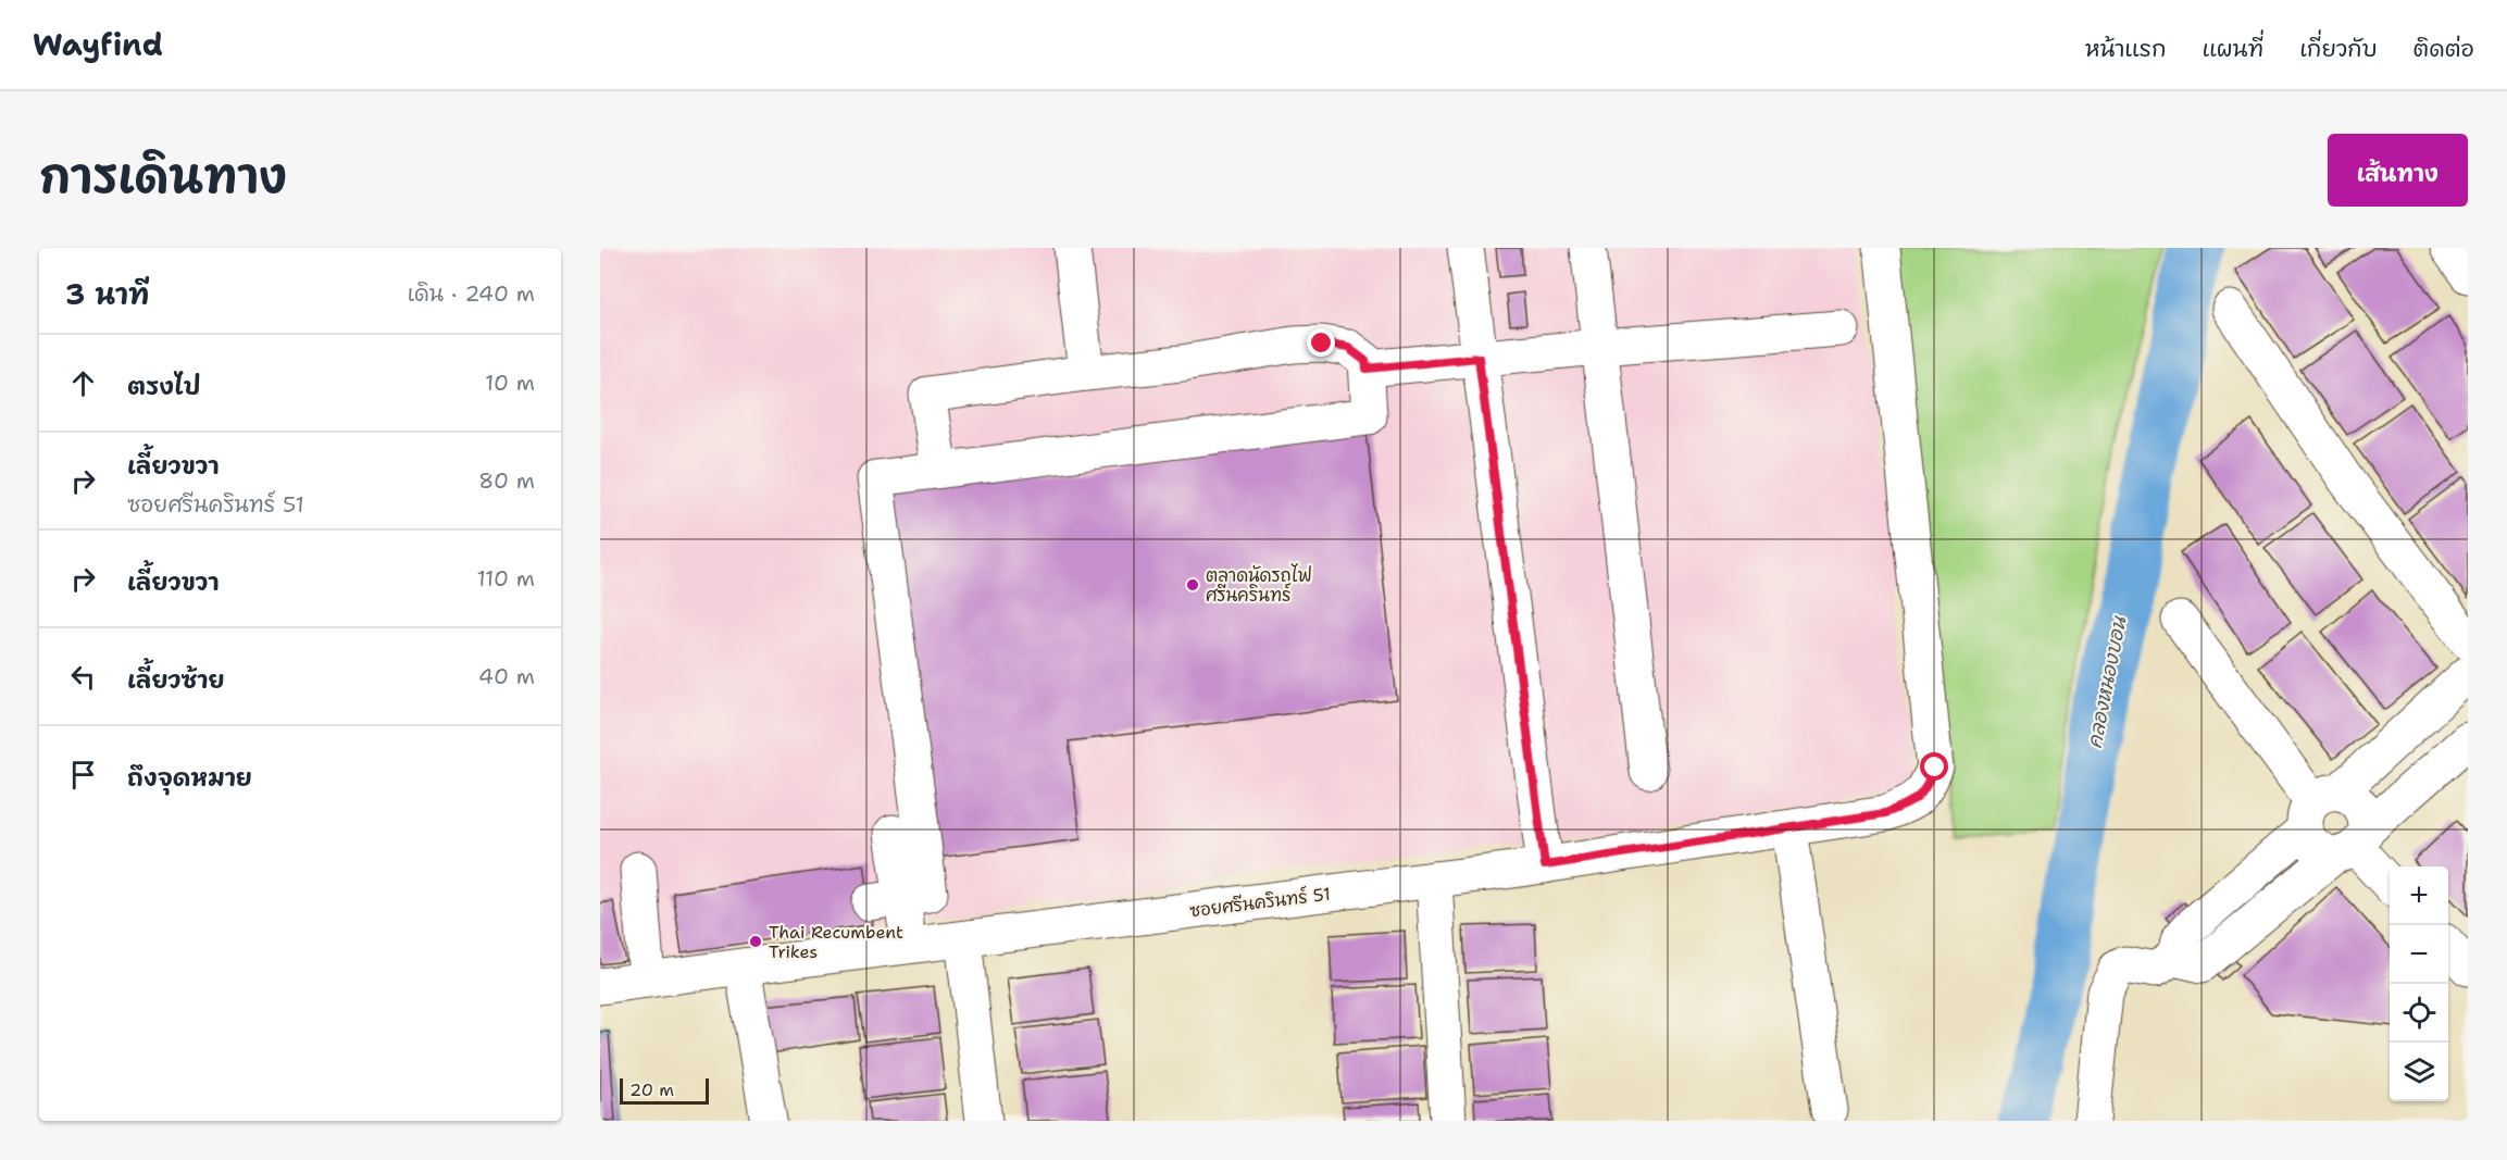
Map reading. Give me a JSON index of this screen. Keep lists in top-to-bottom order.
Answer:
{
  "streets": {
    "street": ["ซอยศรีนครินทร์ 51"]
  },
  "water": ["คลองหนองบอน"],
  "places": ["ตลาดนัดรถไฟ ศรีนครินทร์", "Thai Recumbent Trikes"],
  "scale_bar": "20 m",
  "page": {
    "header": "Wayfind",
    "nav": [
      "หน้าแรก",
      "แผนที่",
      "เกี่ยวกับ",
      "ติดต่อ"
    ],
    "title": "การเดินทาง",
    "buttons": "เส้นทาง",
    "heading": ["3 นาที", "เดิน · 240 m"],
    "list": [
      ["ตรงไป", "10 m"],
      ["เลี้ยวขวา", "ซอยศรีนครินทร์ 51", "80 m"],
      ["เลี้ยวขวา", "110 m"],
      ["เลี้ยวซ้าย", "40 m"],
      "ถึงจุดหมาย"
    ],
    "map_buttons": ["+", "−"],
    "scale": "20 m"
  }
}
